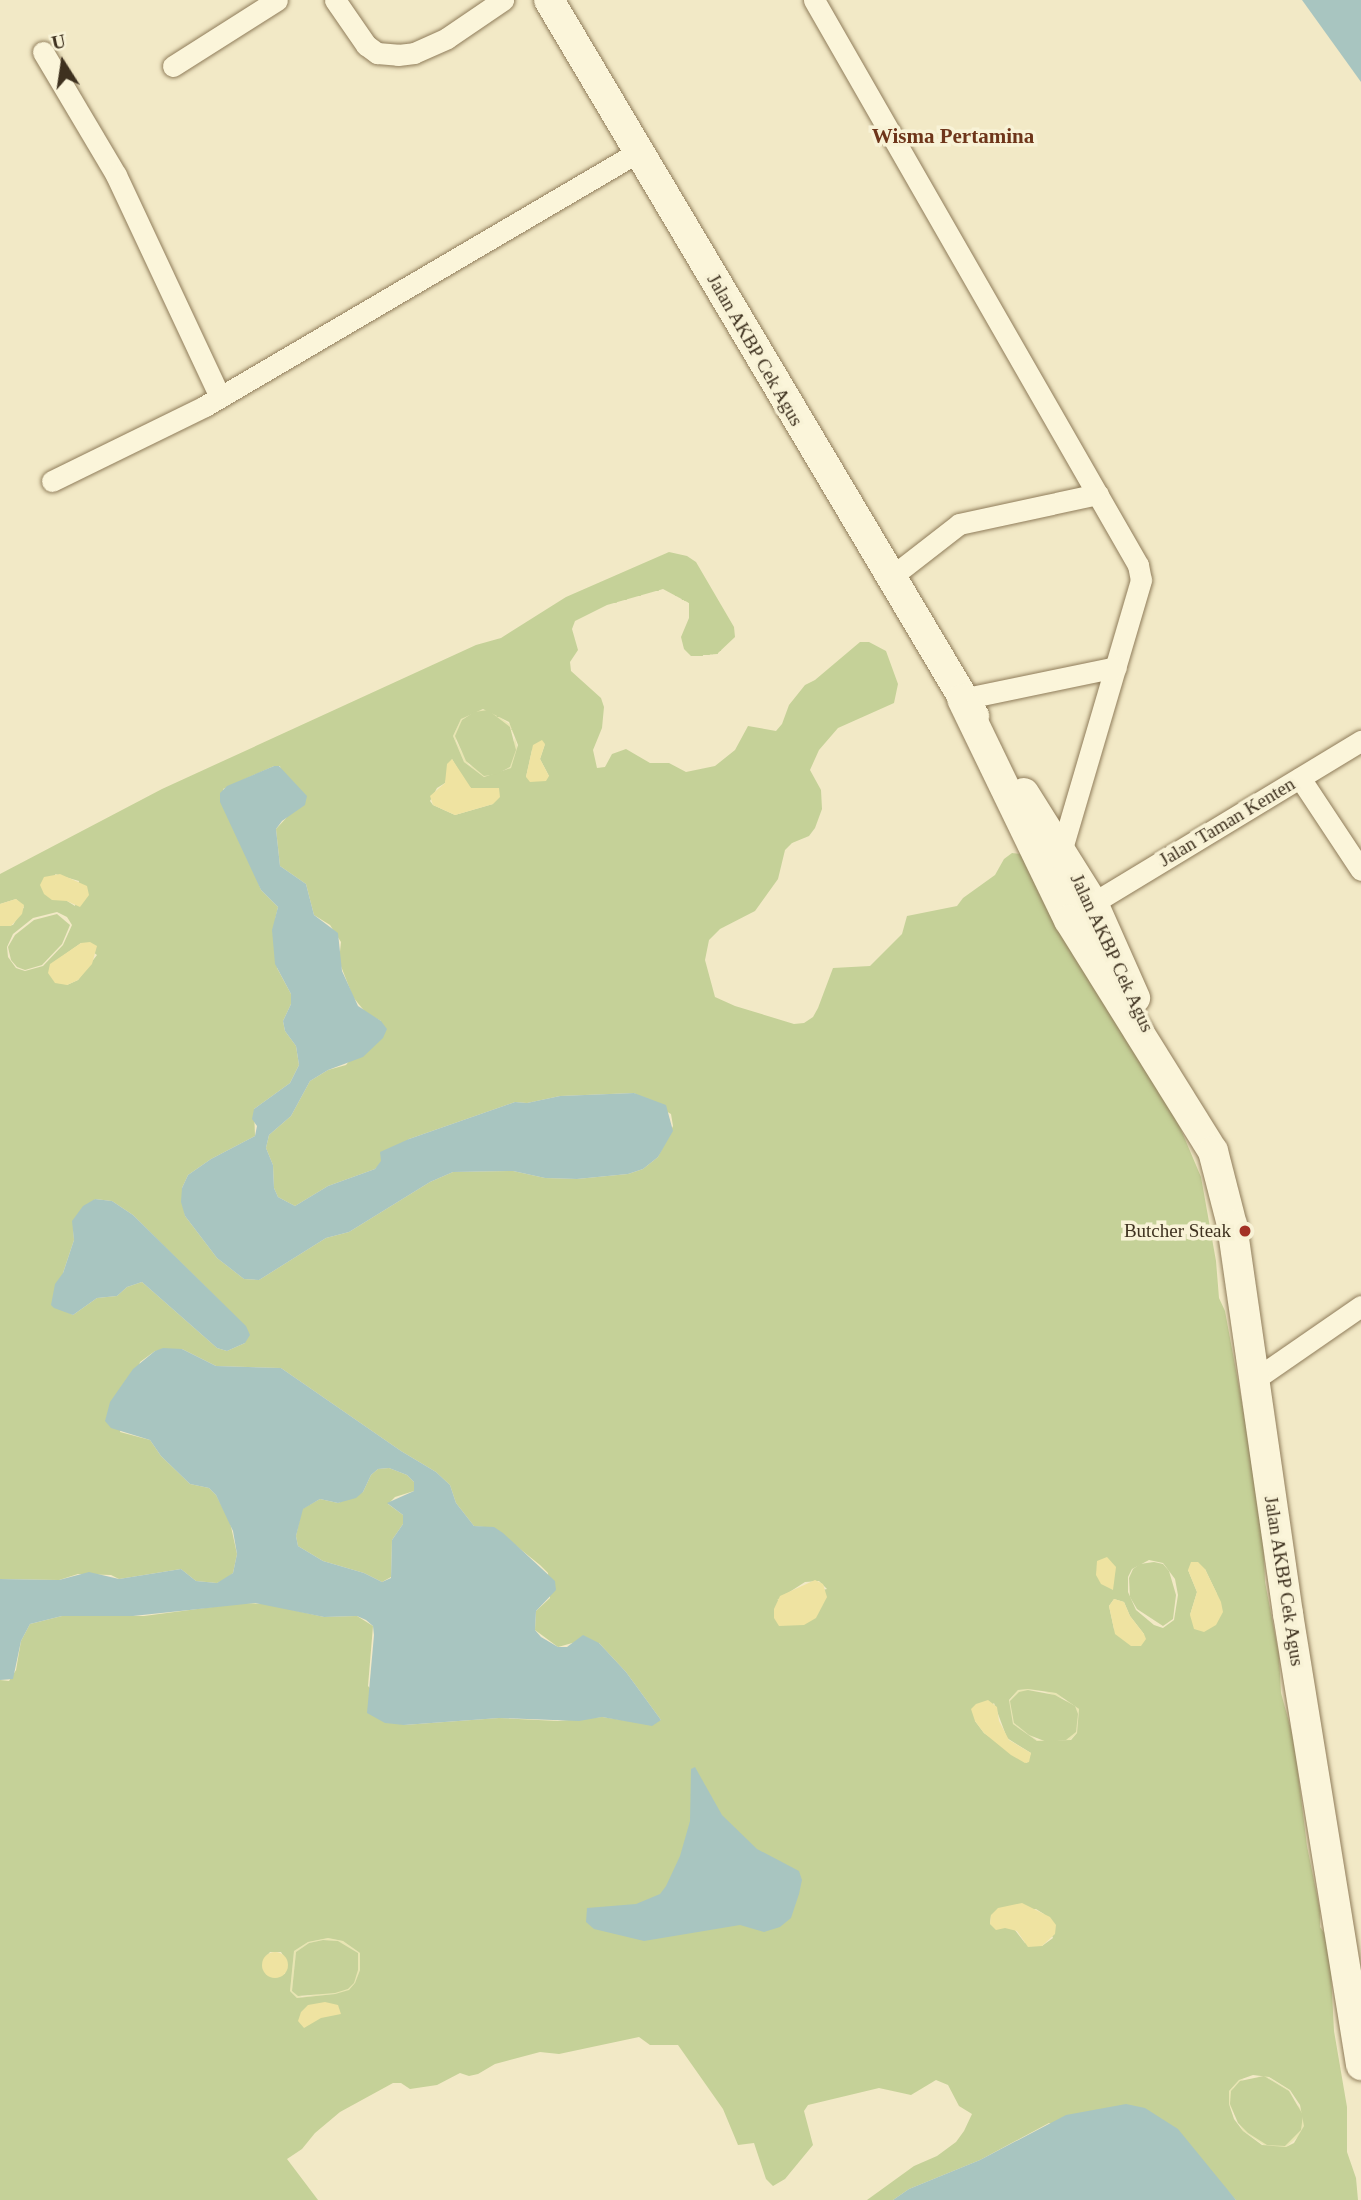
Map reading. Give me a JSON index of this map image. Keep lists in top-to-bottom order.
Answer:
{
  "streets": {
    "main road": ["Jalan AKBP Cek Agus"],
    "street": ["Jalan Taman Kenten"]
  },
  "crossings": [
    ["Jalan AKBP Cek Agus", "Jalan Taman Kenten"]
  ],
  "districts": ["Wisma Pertamina"],
  "places": ["Butcher Steak"],
  "north": "top"
}
